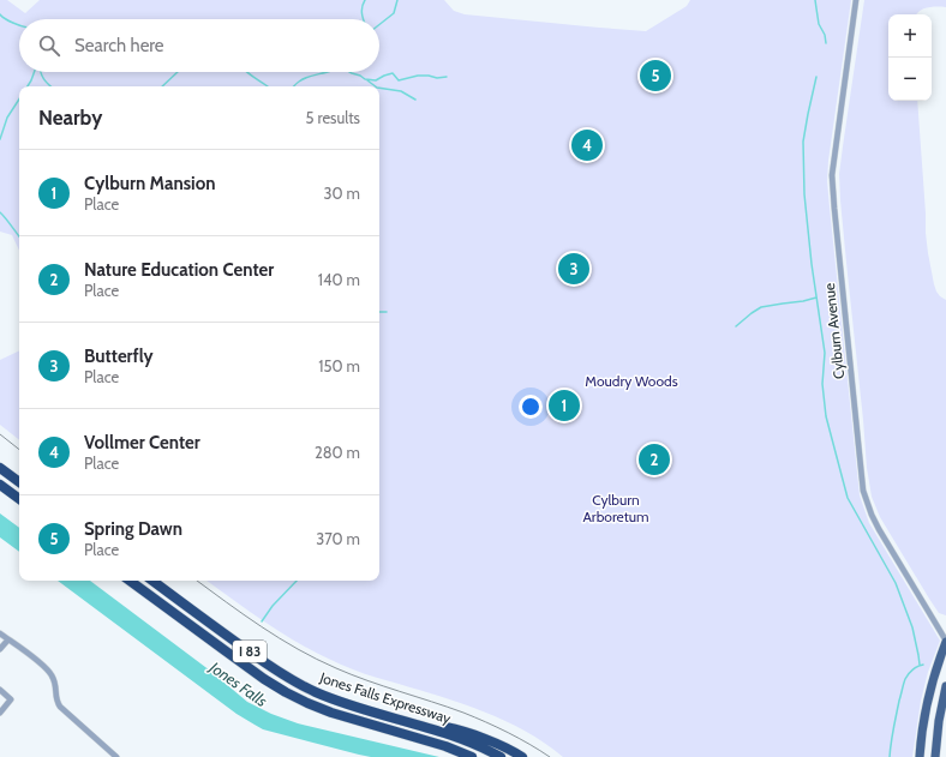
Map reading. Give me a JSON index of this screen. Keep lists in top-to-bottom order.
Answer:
{
  "streets": {
    "highway": ["I 83", "Jones Falls Expressway"],
    "street": ["Cylburn Avenue"]
  },
  "water": ["Jones Falls"],
  "parks": ["Moudry Woods", "Cylburn Arboretum"],
  "page": {
    "map_buttons": ["+", "−"],
    "search": "Search here",
    "pins": [
      "5",
      "4",
      "3",
      "1",
      "2"
    ],
    "heading": ["Nearby", "5 results"],
    "list": [
      {
        "mark": "1",
        "name": "Cylburn Mansion",
        "note": "Place",
        "value": "30 m"
      },
      {
        "mark": "2",
        "name": "Nature Education Center",
        "note": "Place",
        "value": "140 m"
      },
      {
        "mark": "3",
        "name": "Butterfly",
        "note": "Place",
        "value": "150 m"
      },
      {
        "mark": "4",
        "name": "Vollmer Center",
        "note": "Place",
        "value": "280 m"
      },
      {
        "mark": "5",
        "name": "Spring Dawn",
        "note": "Place",
        "value": "370 m"
      }
    ]
  }
}
